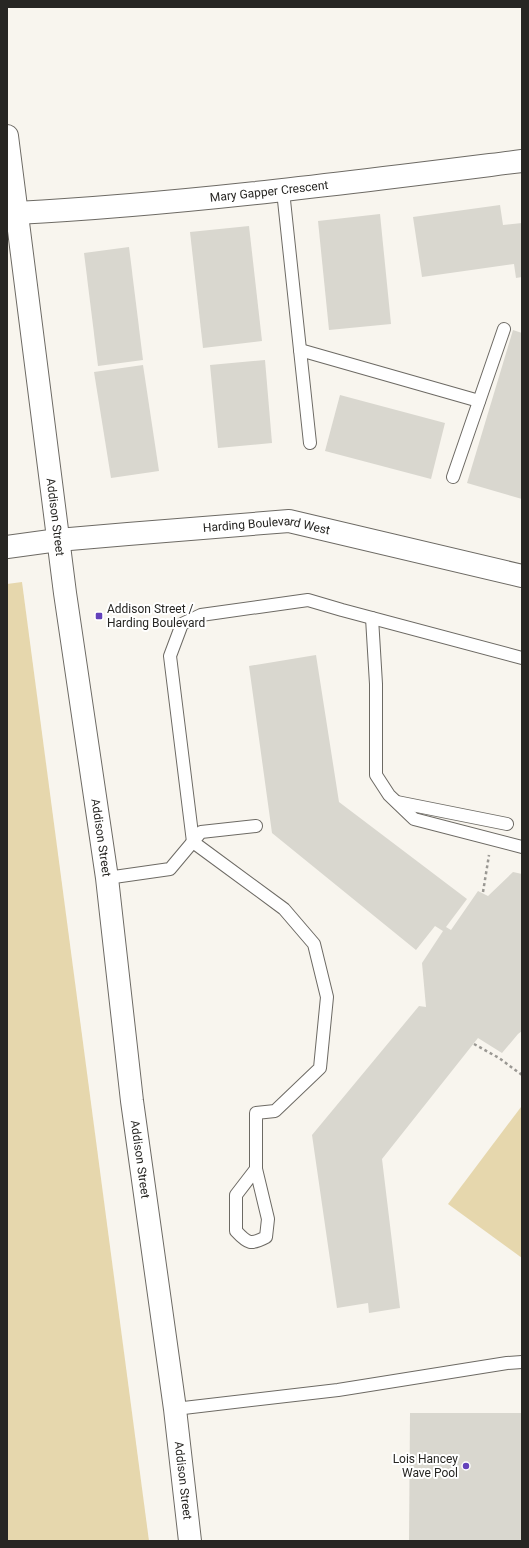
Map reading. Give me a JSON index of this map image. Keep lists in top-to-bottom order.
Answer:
{
  "streets": {
    "street": ["Mary Gapper Crescent", "Addison Street", "Harding Boulevard West"]
  },
  "crossings": [
    ["Mary Gapper Crescent", "Addison Street"],
    ["Addison Street", "Harding Boulevard West"]
  ],
  "places": {
    "transit": ["Addison Street / Harding Boulevard"],
    "other": ["Lois Hancey Wave Pool"]
  }
}
